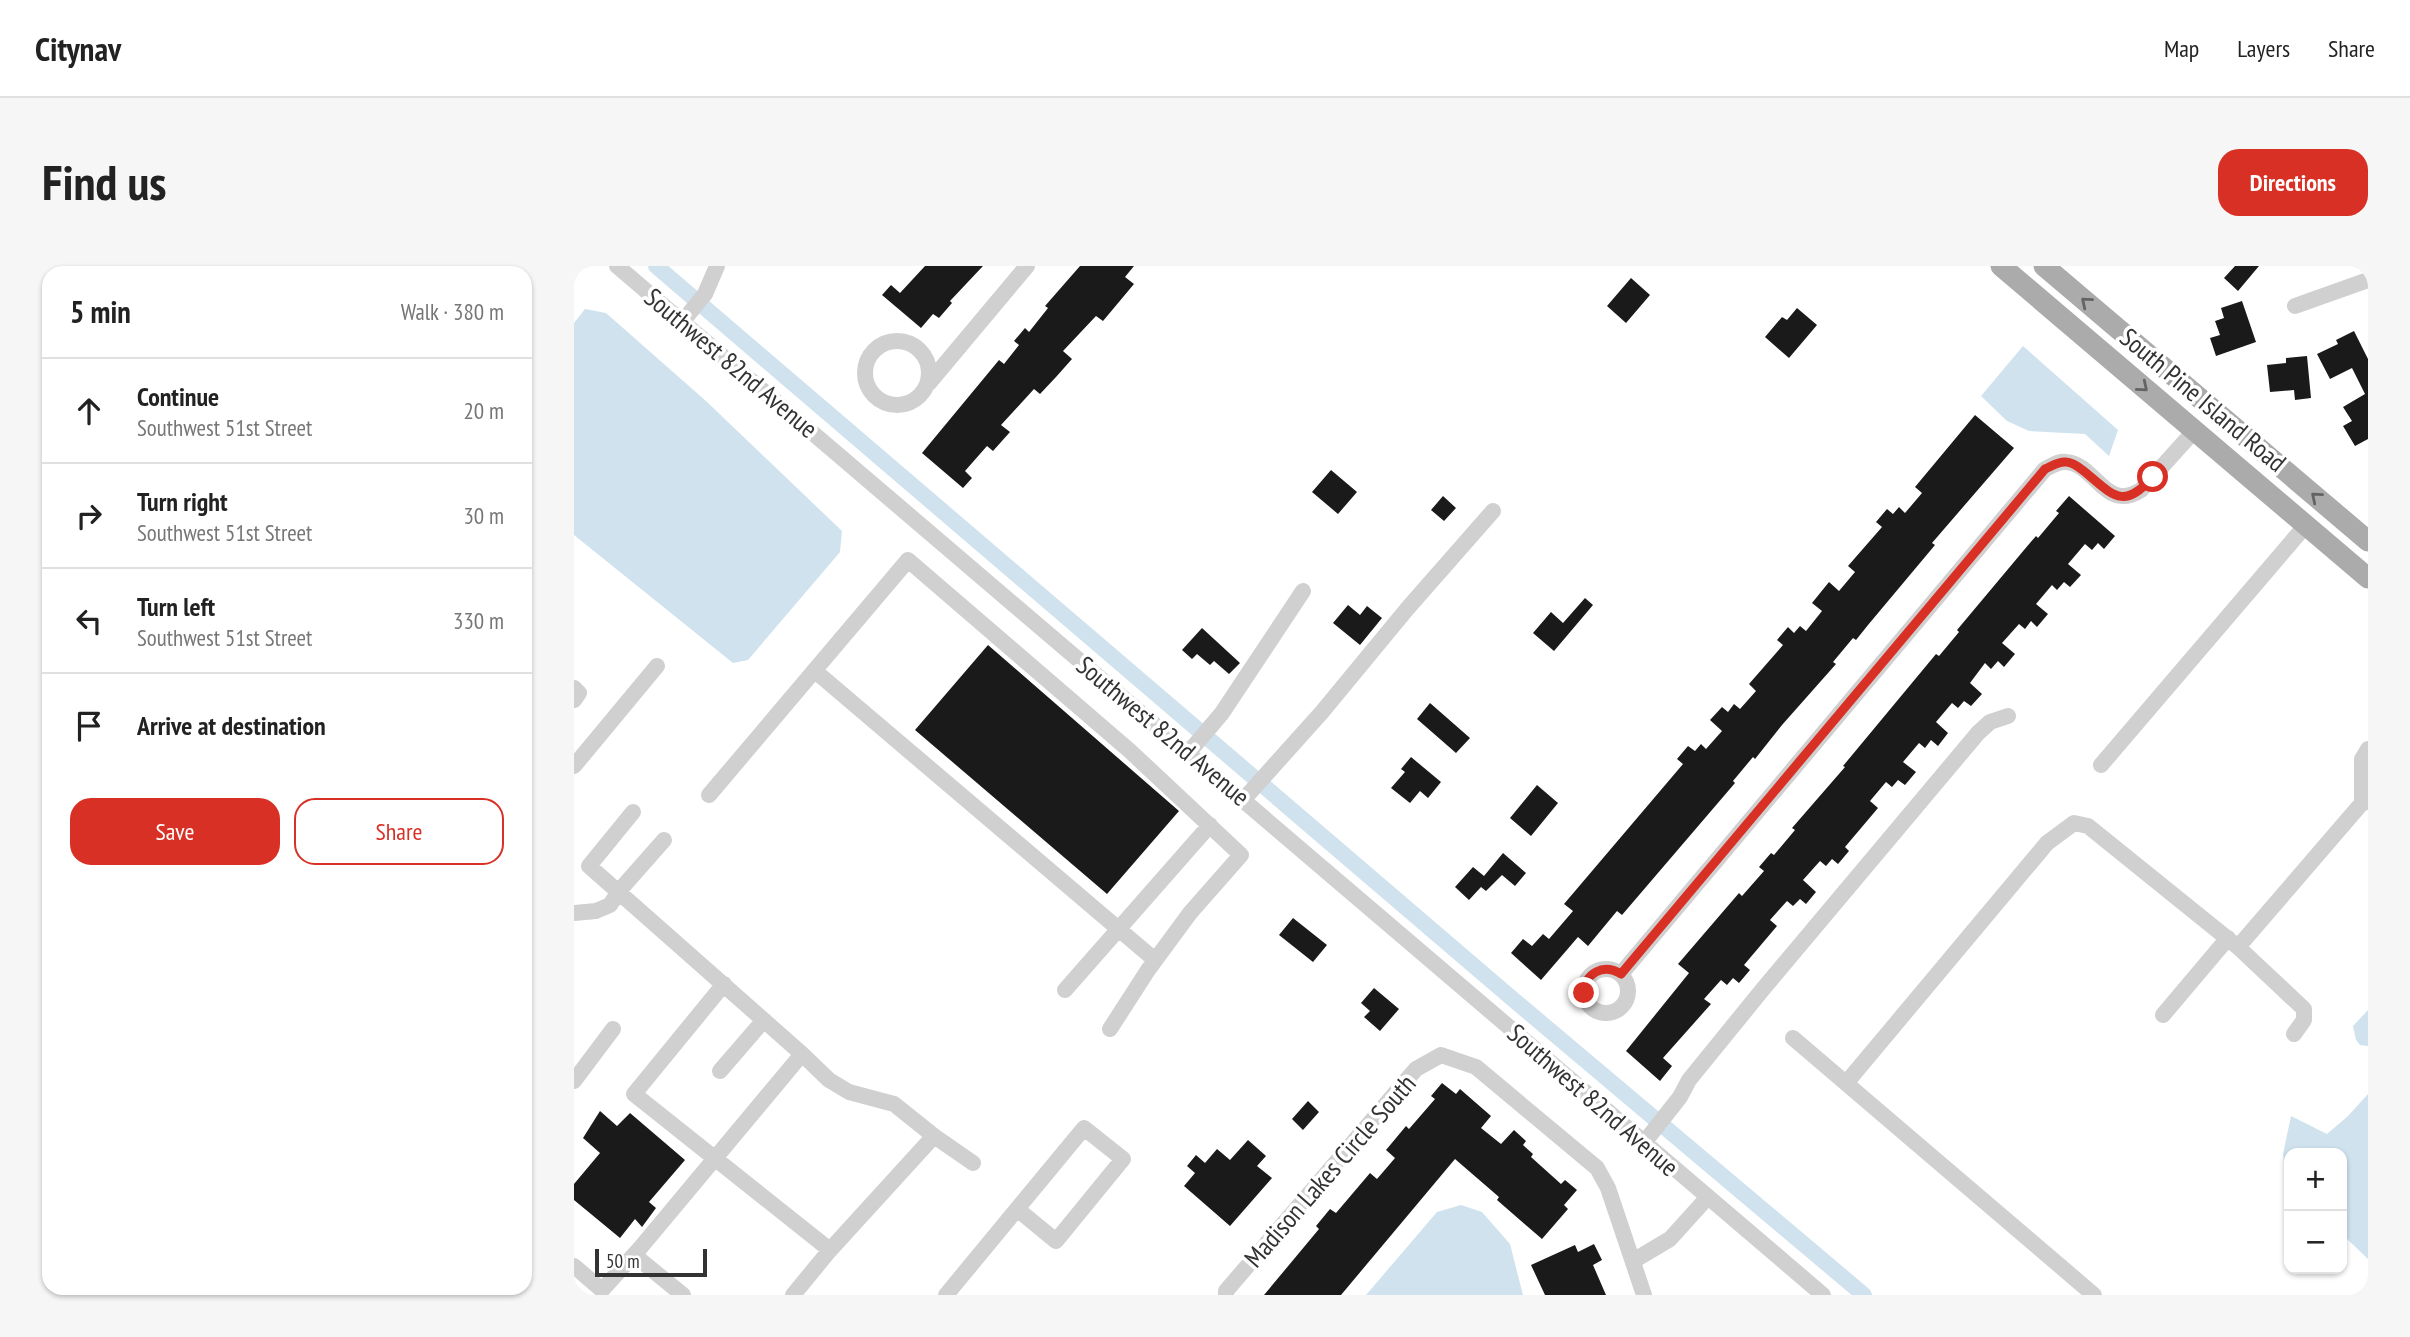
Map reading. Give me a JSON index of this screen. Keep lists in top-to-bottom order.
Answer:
{
  "streets": {
    "main road": ["South Pine Island Road"],
    "street": ["Southwest 82nd Avenue", "Madison Lakes Circle South"]
  },
  "scale_bar": "50 m",
  "page": {
    "header": "Citynav",
    "nav": ["Map", "Layers", "Share"],
    "buttons": [
      "Directions",
      ["Save", "Share"]
    ],
    "title": "Find us",
    "heading": ["5 min", "Walk · 380 m"],
    "list": [
      ["Continue", "Southwest 51st Street", "20 m"],
      ["Turn right", "Southwest 51st Street", "30 m"],
      ["Turn left", "Southwest 51st Street", "330 m"],
      "Arrive at destination"
    ],
    "map_buttons": ["+", "−"],
    "scale": "50 m"
  }
}
